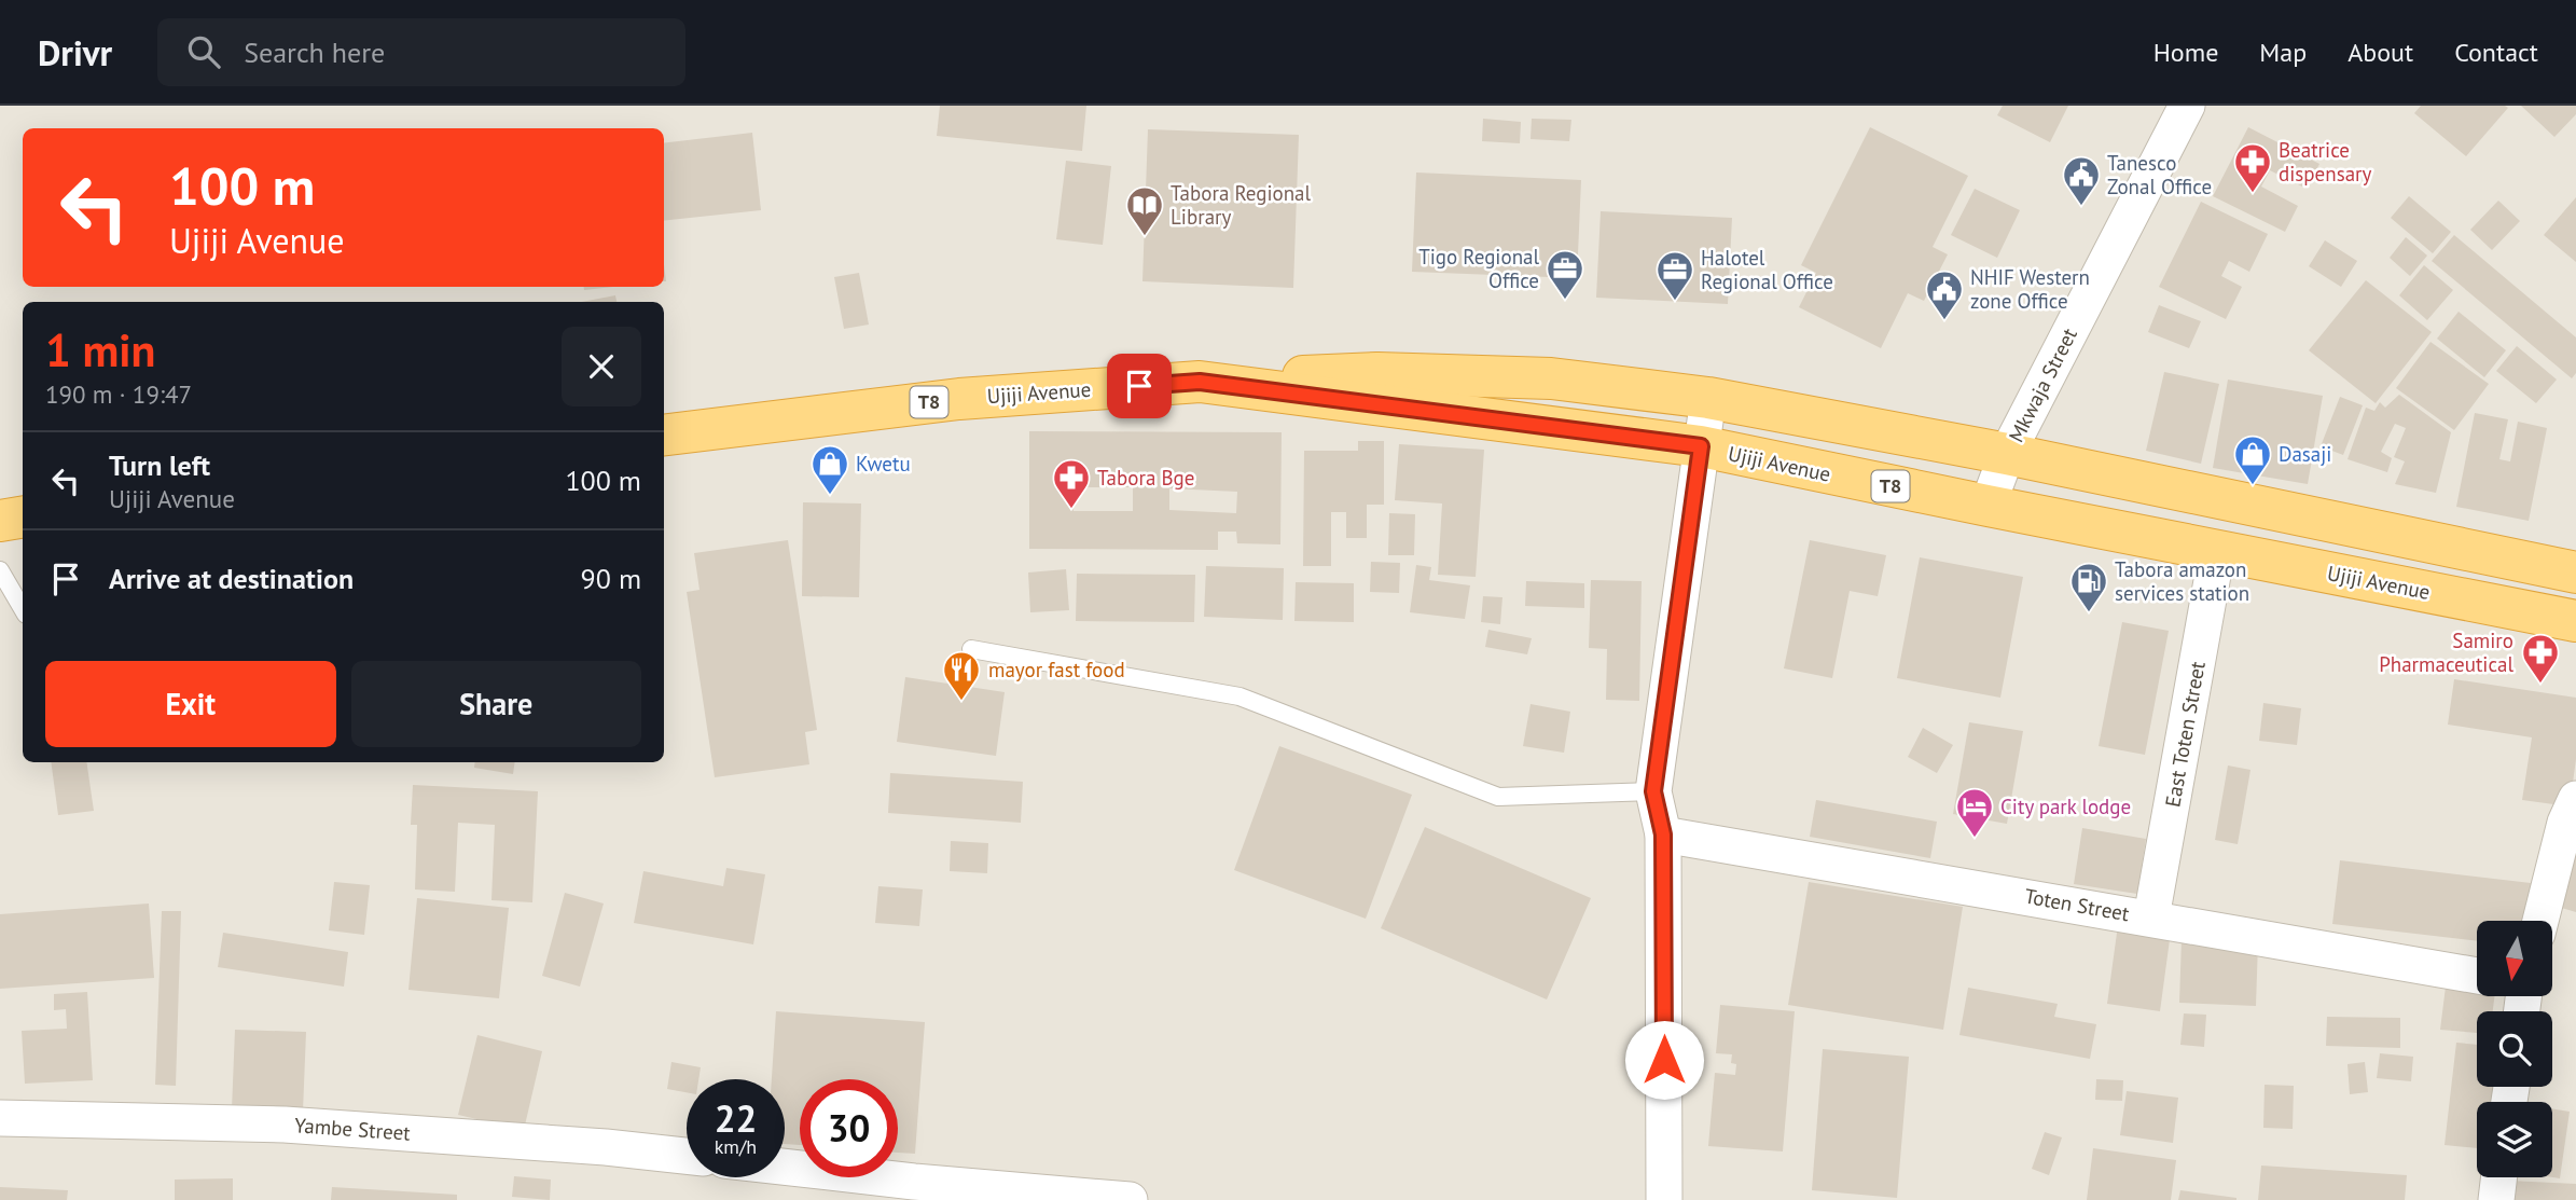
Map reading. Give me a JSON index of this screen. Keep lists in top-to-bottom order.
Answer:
{
  "streets": {
    "highway": ["Ujiji Avenue", "T8"],
    "street": [
      "Mkwaja Street",
      "East Toten Street",
      "Toten Street",
      "Yambe Street"
    ]
  },
  "crossings": [
    ["Mkwaja Street", "Ujiji Avenue"],
    ["Mkwaja Street", "T8"],
    ["Ujiji Avenue", "T8"],
    ["Ujiji Avenue", "East Toten Street"],
    ["East Toten Street", "Toten Street"]
  ],
  "places": {
    "pharmacy": ["Beatrice dispensary", "Tabora Bge", "Samiro Pharmaceutical"],
    "public building": ["Tanesco Zonal Office", "NHIF Western zone Office"],
    "library": ["Tabora Regional Library"],
    "office": ["Tigo Regional Office", "Halotel Regional Office"],
    "shop": ["Dasaji", "Kwetu"],
    "fuel station": ["Tabora amazon services station"],
    "restaurant": ["mayor fast food"],
    "hotel": ["City park lodge"]
  },
  "north": "bottom",
  "page": {
    "header": "Drivr",
    "search": "Search here",
    "nav": [
      "Home",
      "Map",
      "About",
      "Contact"
    ],
    "turn": ["100 m", "Ujiji Avenue"],
    "heading": ["1 min", "190 m · 19:47"],
    "list": [
      {
        "name": "Turn left",
        "note": "Ujiji Avenue",
        "value": "100 m"
      },
      {
        "name": "Arrive at destination",
        "value": "90 m"
      }
    ],
    "buttons": ["Exit", "Share"],
    "speed": "22 km/h",
    "limit": "30"
  }
}
